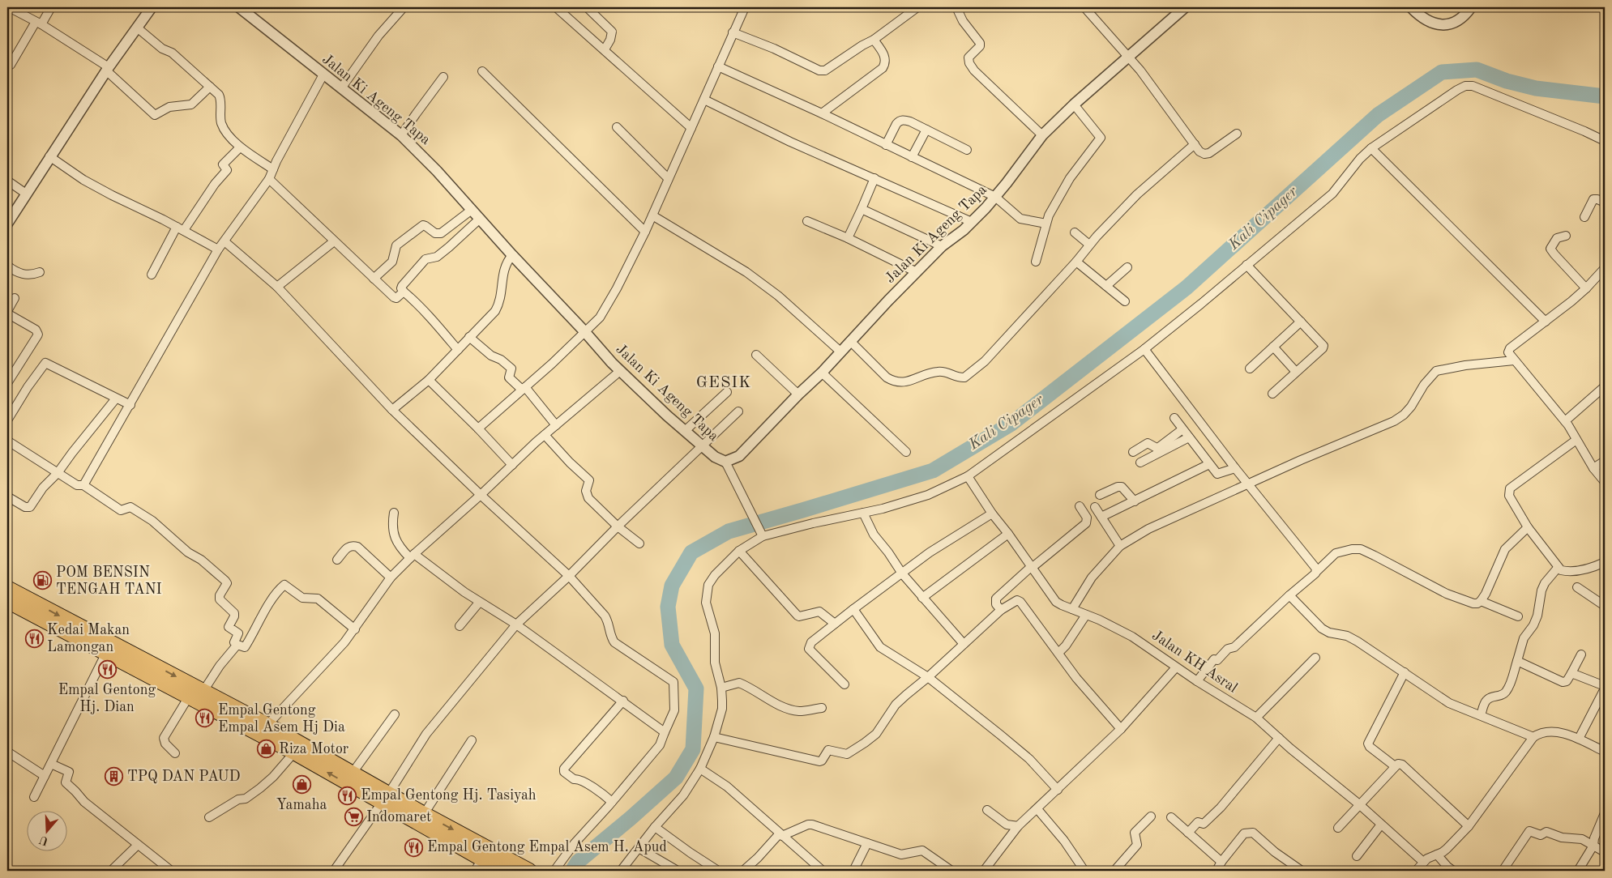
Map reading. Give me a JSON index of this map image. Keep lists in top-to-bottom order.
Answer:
{
  "streets": {
    "street": ["Jalan Ki Ageng Tapa", "Jalan KH Asral"]
  },
  "districts": ["GESIK"],
  "water": ["Kali Cipager"],
  "places": {
    "fuel station": ["POM BENSIN TENGAH TANI"],
    "restaurant": [
      "Kedai Makan Lamongan",
      "Empal Gentong Hj. Dian",
      "Empal Gentong Empal Asem Hj Dia",
      "Empal Gentong Hj. Tasiyah",
      "Empal Gentong Empal Asem H. Apud"
    ],
    "shop": ["Riza Motor", "Yamaha"],
    "building": ["TPQ DAN PAUD"],
    "supermarket": ["Indomaret"]
  },
  "north": "bottom"
}
